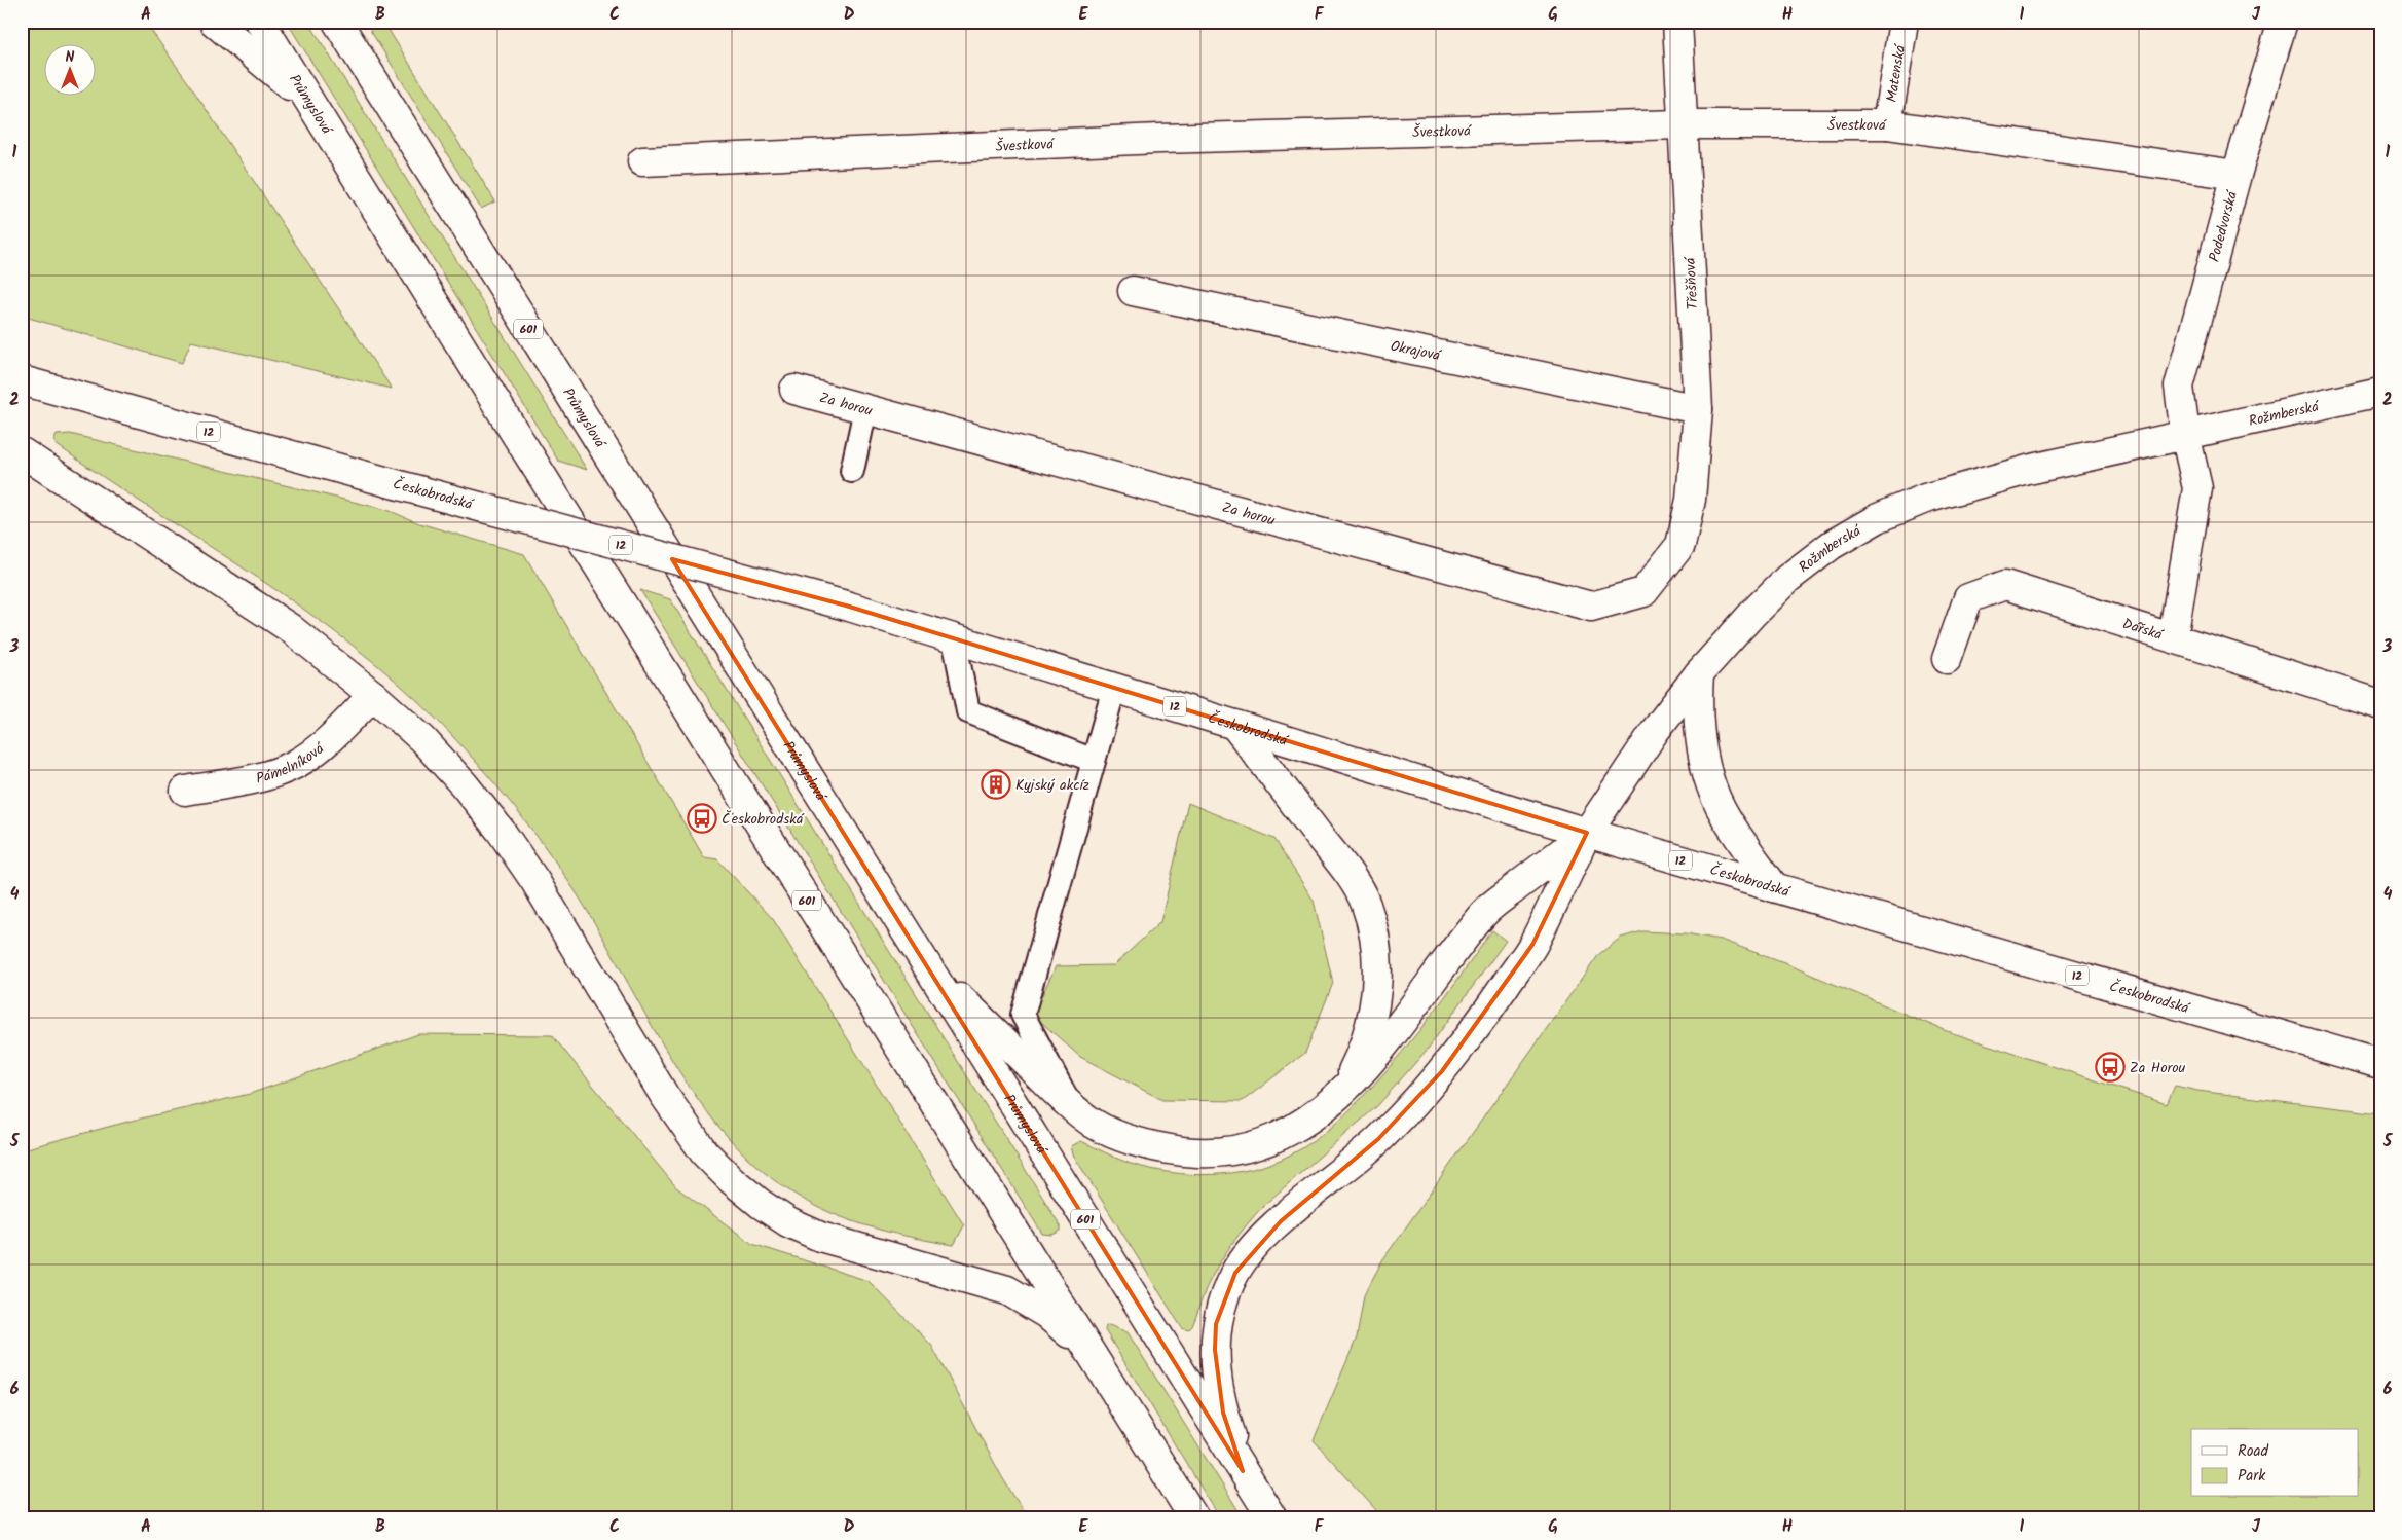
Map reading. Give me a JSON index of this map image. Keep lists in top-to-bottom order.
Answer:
{
  "streets": {
    "main road": [
      "Matenská",
      "Průmyslová",
      "Švestková",
      "Podedvorská",
      "Třešňová",
      "601",
      "Okrajová",
      "Za horou",
      "Rožmberská",
      "12",
      "Českobrodská",
      "Dářská",
      "Pámelníková"
    ]
  },
  "crossings": [
    ["Matenská", "Švestková"],
    ["Švestková", "Podedvorská"],
    ["Švestková", "Třešňová"],
    ["Podedvorská", "Rožmberská"],
    ["Třešňová", "Okrajová"],
    ["Třešňová", "Za horou"],
    ["Rožmberská", "Českobrodská"]
  ],
  "places": {
    "building": ["Kyjský akcíz"],
    "bus stop": ["Českobrodská", "Za Horou"]
  },
  "legend": ["Road", "Park"],
  "north": "top",
  "grid": {
    "columns": [
      "A",
      "B",
      "C",
      "D",
      "E",
      "F",
      "G",
      "H",
      "I",
      "J"
    ],
    "rows": [
      "1",
      "2",
      "3",
      "4",
      "5",
      "6"
    ]
  }
}
